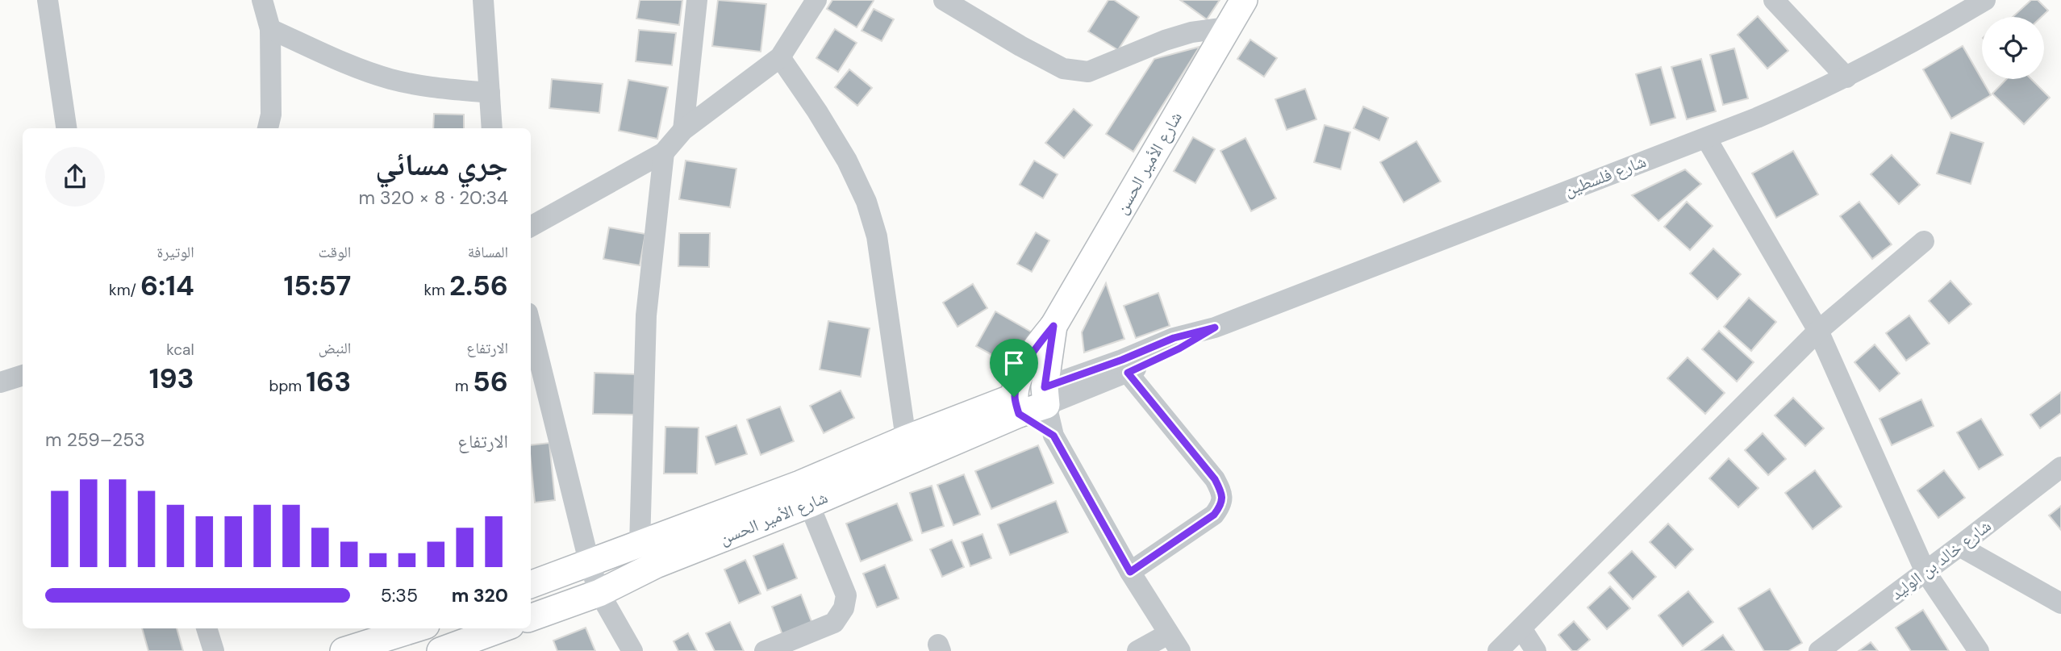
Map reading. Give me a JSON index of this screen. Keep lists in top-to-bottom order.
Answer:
{
  "streets": {
    "main road": ["شارع الأمير الحسن"],
    "street": ["شارع فلسطين", "شارع خالد بن الوليد"]
  },
  "crossings": [
    ["شارع الأمير الحسن", "شارع فلسطين"]
  ],
  "page": {
    "heading": ["جري مسائي", "20:34 · 8 × 320 m"],
    "stats": [
      ["المسافة", "2.56 km"],
      ["الوقت", "15:57"],
      ["الوتيرة", "6:14 /km"],
      ["الارتفاع", "56 m"],
      ["النبض", "163 bpm"],
      ["kcal", "193"]
    ],
    "chart": ["الارتفاع", "253–259 m"],
    "list": [
      {
        "name": "320 m",
        "note": "5:35"
      }
    ]
  }
}
